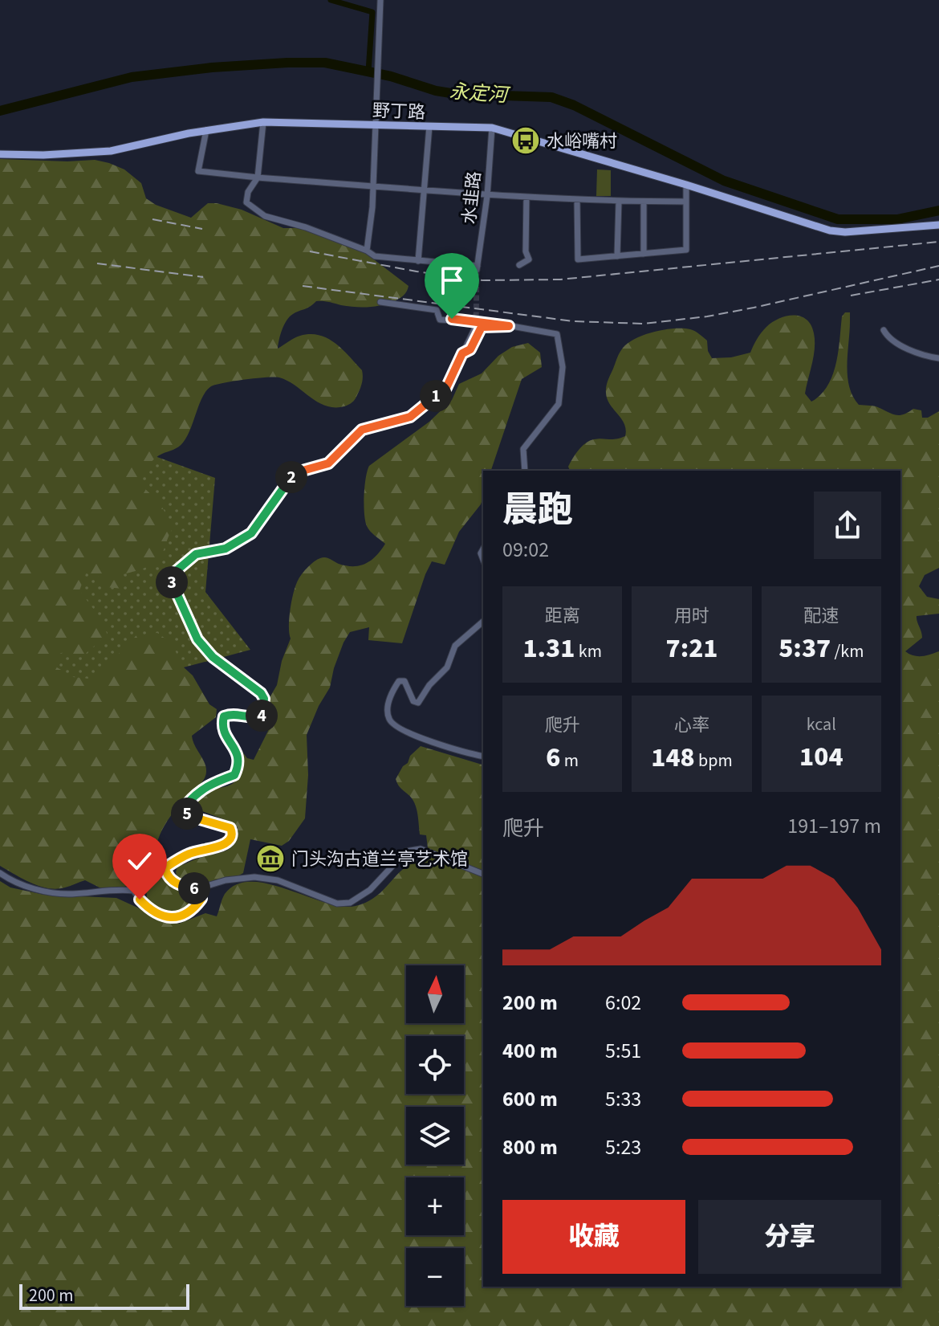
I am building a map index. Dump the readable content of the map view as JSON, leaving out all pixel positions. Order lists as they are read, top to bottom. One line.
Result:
{"streets":{"main road":["野丁路"],"street":["水韭路"]},"crossings":[["野丁路","水韭路"]],"water":["永定河"],"places":{"bus stop":["水峪嘴村"],"museum":["门头沟古道兰亭艺术馆"]},"scale_bar":"200 m","north":"top","page":{"pins":["1","2","3","4","5","6"],"heading":["晨跑","09:02"],"stats":[["距离","1.31 km"],["用时","7:21"],["配速","5:37 /km"],["爬升","6 m"],["心率","148 bpm"],["kcal","104"]],"chart":["爬升","191–197 m"],"map_buttons":["+","−"],"list":[{"name":"200 m","note":"6:02"},{"name":"400 m","note":"5:51"},{"name":"600 m","note":"5:33"},{"name":"800 m","note":"5:23"}],"buttons":["收藏","分享"],"scale":"200 m"}}
